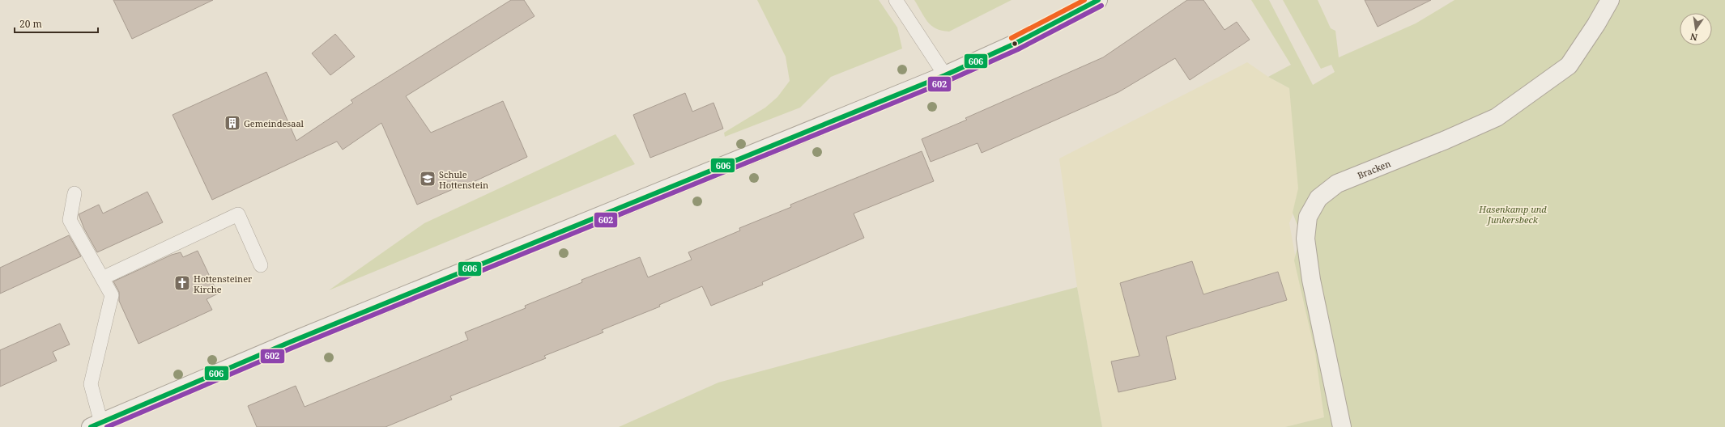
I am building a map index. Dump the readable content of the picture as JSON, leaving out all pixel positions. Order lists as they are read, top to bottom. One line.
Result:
{"streets":{"street":["Bracken"]},"parks":["Hasenkamp und Junkersbeck"],"places":{"building":["Gemeindesaal"],"school or university":["Schule Hottenstein"],"church":["Hottensteiner Kirche"]},"lines":["transit line 606","transit line 602"],"scale_bar":"20 m","north":"bottom"}
